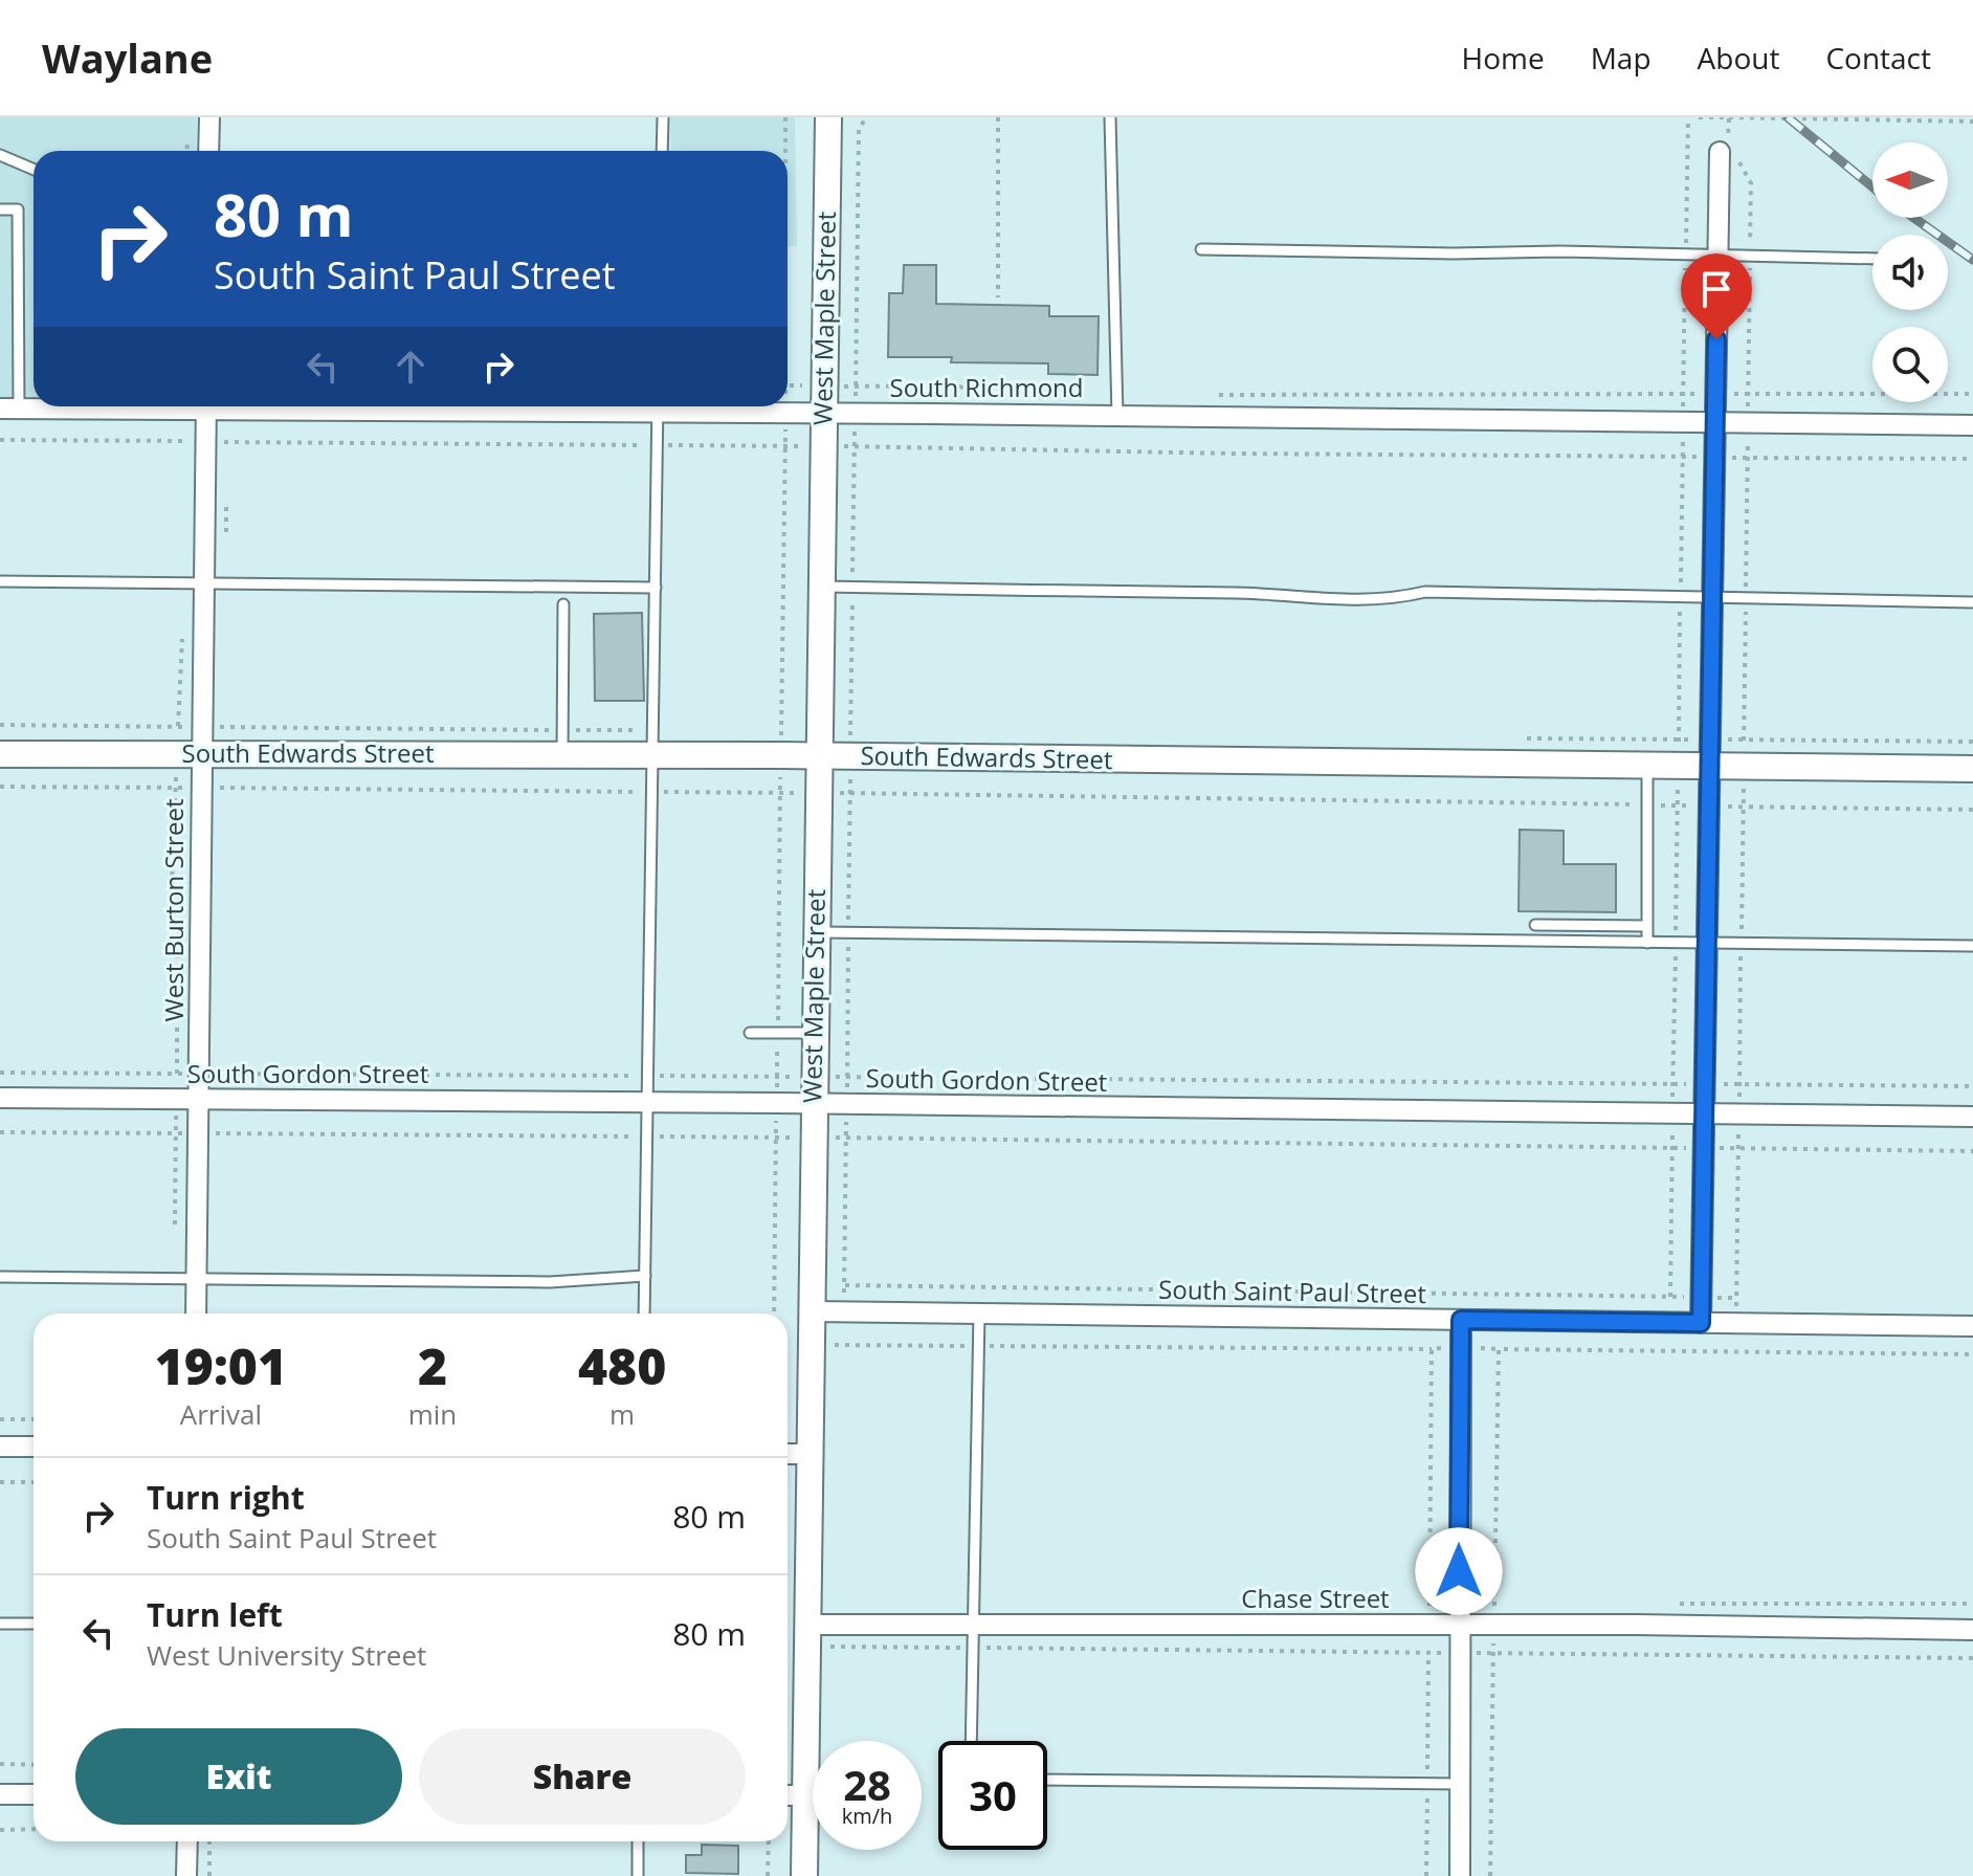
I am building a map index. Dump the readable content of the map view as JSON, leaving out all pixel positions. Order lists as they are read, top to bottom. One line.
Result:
{"streets":{"street":["West Maple Street","South Richmond","South Edwards Street","West Burton Street","South Gordon Street","South Saint Paul Street","Chase Street"]},"crossings":[["West Maple Street","South Richmond"],["West Maple Street","South Edwards Street"],["West Maple Street","South Gordon Street"],["West Maple Street","South Saint Paul Street"],["West Maple Street","Chase Street"],["South Edwards Street","West Burton Street"],["West Burton Street","South Gordon Street"]],"north":"left","page":{"header":"Waylane","nav":["Home","Map","About","Contact"],"turn":["80 m","South Saint Paul Street"],"eta":["19:01","Arrival","2","min","480","m"],"list":[{"name":"Turn right","note":"South Saint Paul Street","value":"80 m"},{"name":"Turn left","note":"West University Street","value":"80 m"}],"buttons":["Exit","Share"],"speed":"28 km/h","limit":"30"}}
